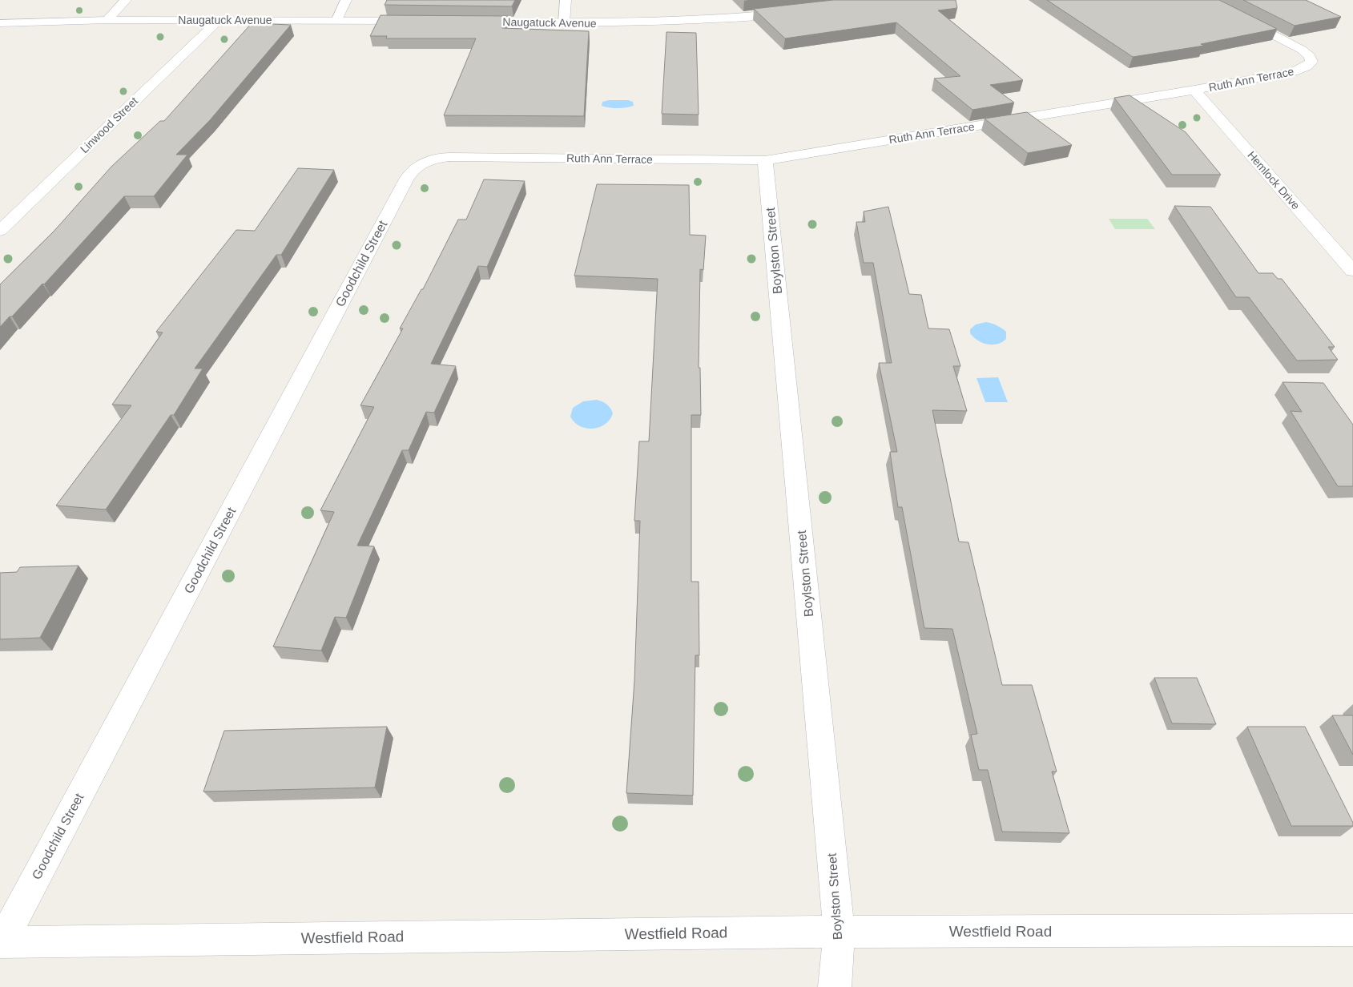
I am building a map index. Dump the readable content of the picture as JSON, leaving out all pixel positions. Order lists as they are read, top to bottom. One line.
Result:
{"streets":{"street":["Naugatuck Avenue","Ruth Ann Terrace","Linwood Street","Hemlock Drive","Boylston Street","Goodchild Street","Westfield Road"]},"crossings":[["Naugatuck Avenue","Linwood Street"],["Ruth Ann Terrace","Hemlock Drive"],["Ruth Ann Terrace","Boylston Street"],["Ruth Ann Terrace","Goodchild Street"],["Boylston Street","Westfield Road"],["Goodchild Street","Westfield Road"]]}
